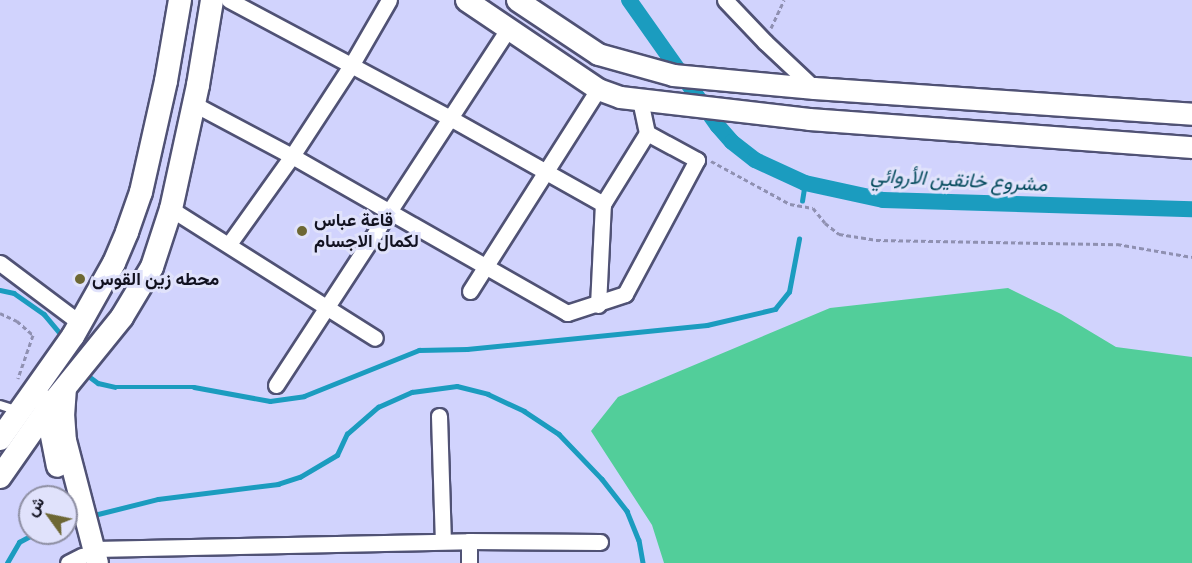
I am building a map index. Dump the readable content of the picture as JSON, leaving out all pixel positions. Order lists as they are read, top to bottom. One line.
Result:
{"water":["مشروع خانقين الأروائي"],"places":["قاعة عباس لكمال الاجسام","محطه زين القوس"],"north":"top left"}
